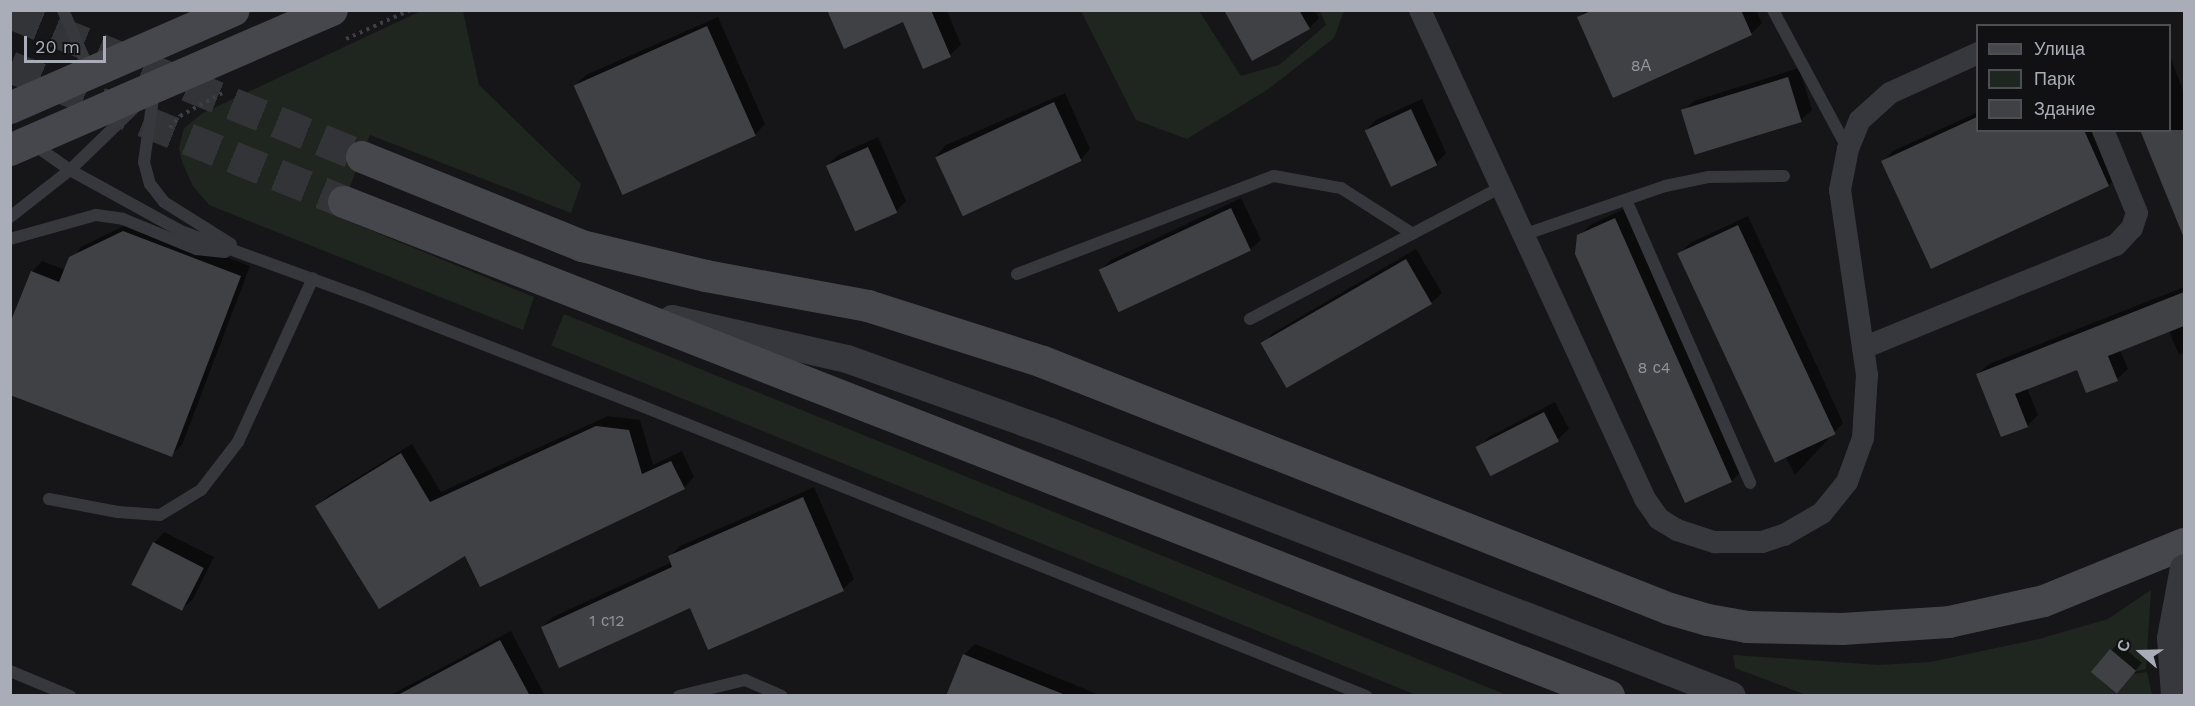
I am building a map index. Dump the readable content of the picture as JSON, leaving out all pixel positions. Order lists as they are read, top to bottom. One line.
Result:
{"house_numbers":["8А","8 с4","1 с12"],"legend":["Улица","Парк","Здание"],"scale_bar":"20 m","north":"left"}
